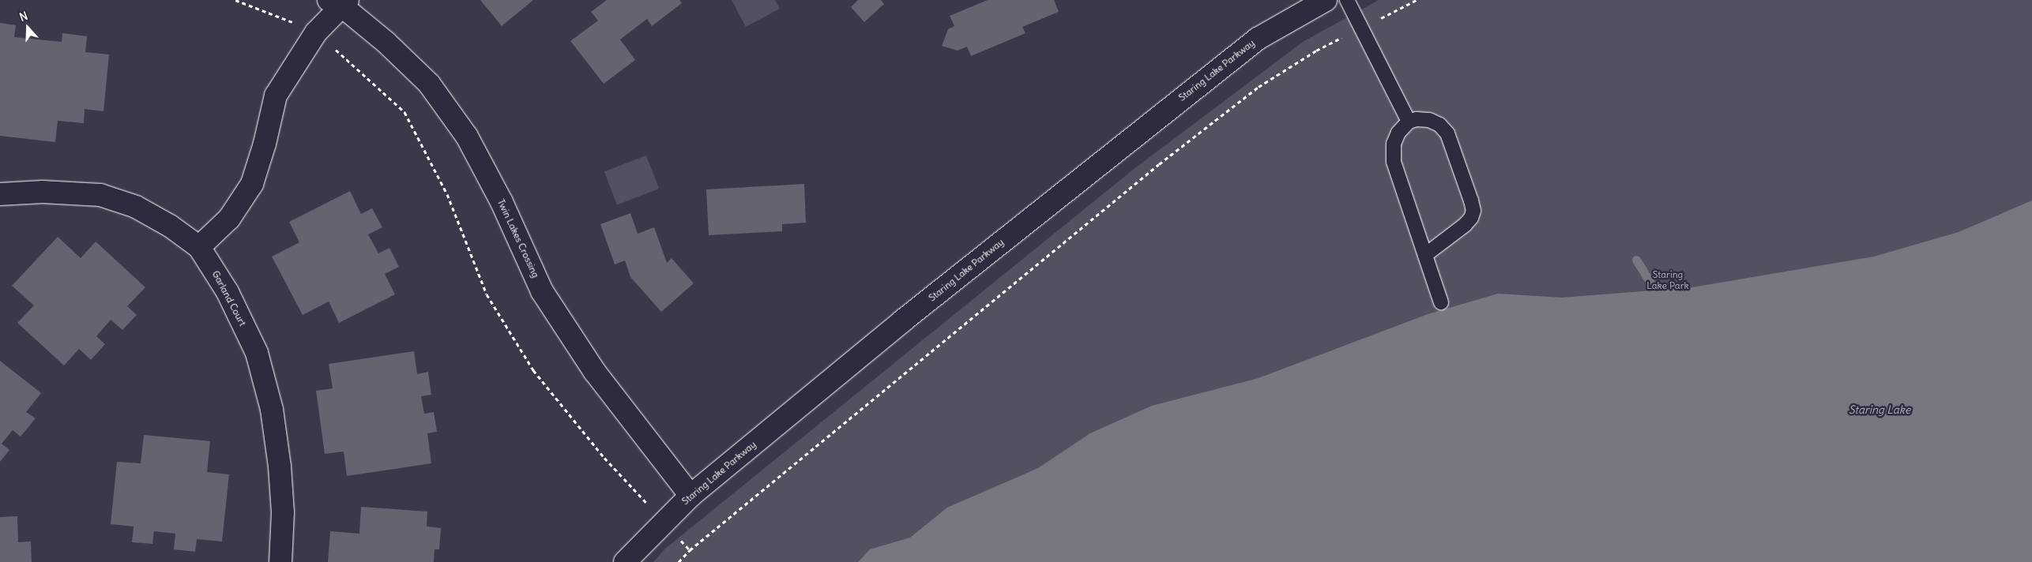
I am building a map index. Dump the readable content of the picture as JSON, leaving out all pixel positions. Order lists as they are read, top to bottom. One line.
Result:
{"streets":{"street":["Staring Lake Parkway","Twin Lakes Crossing","Garland Court"]},"crossings":[["Staring Lake Parkway","Twin Lakes Crossing"]],"water":["Staring Lake"],"parks":["Staring Lake Park"],"north":"top"}
